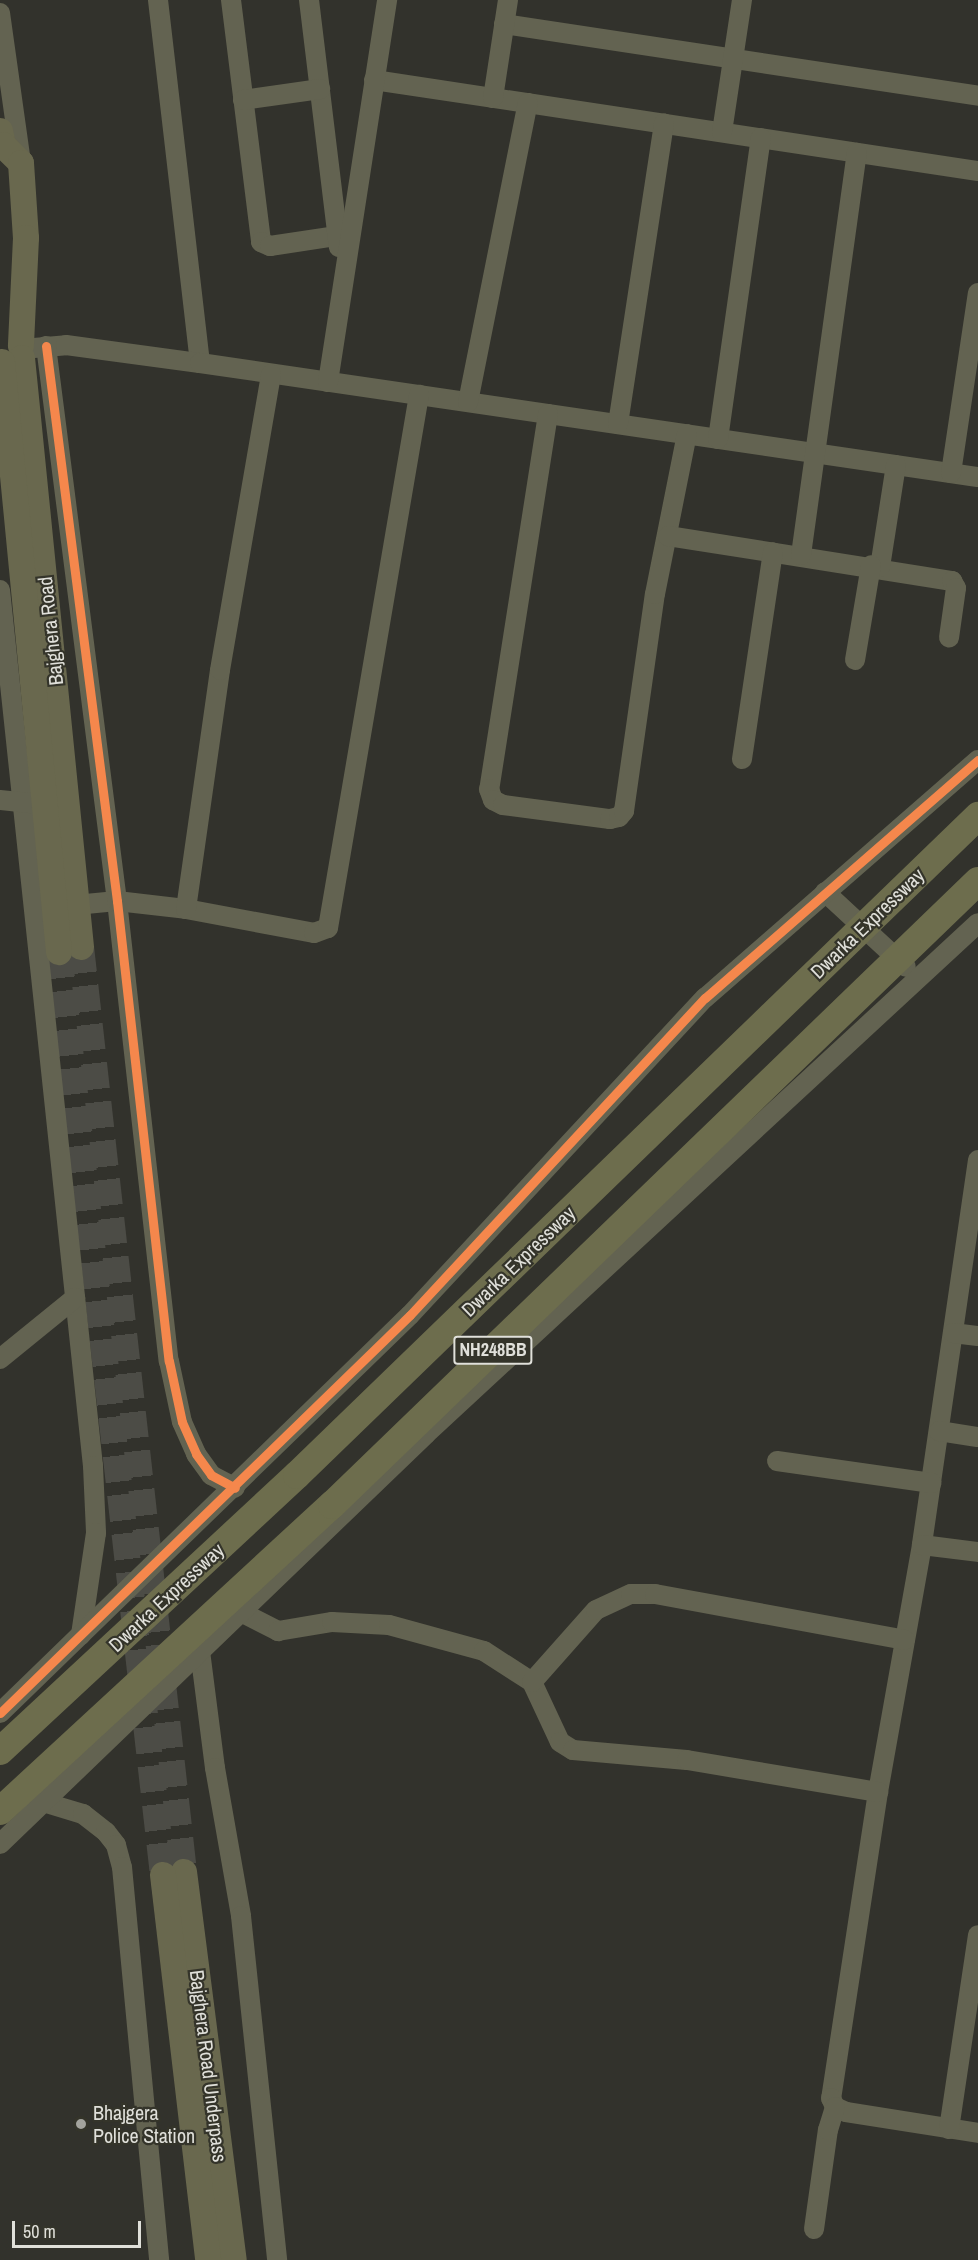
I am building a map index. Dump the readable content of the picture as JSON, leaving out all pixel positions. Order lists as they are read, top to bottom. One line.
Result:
{"streets":{"highway":["Dwarka Expressway","NH248BB"],"main road":["Bajghera Road","Bajghera Road Underpass"]},"places":["Bhajgera Police Station"],"scale_bar":"50 m"}
